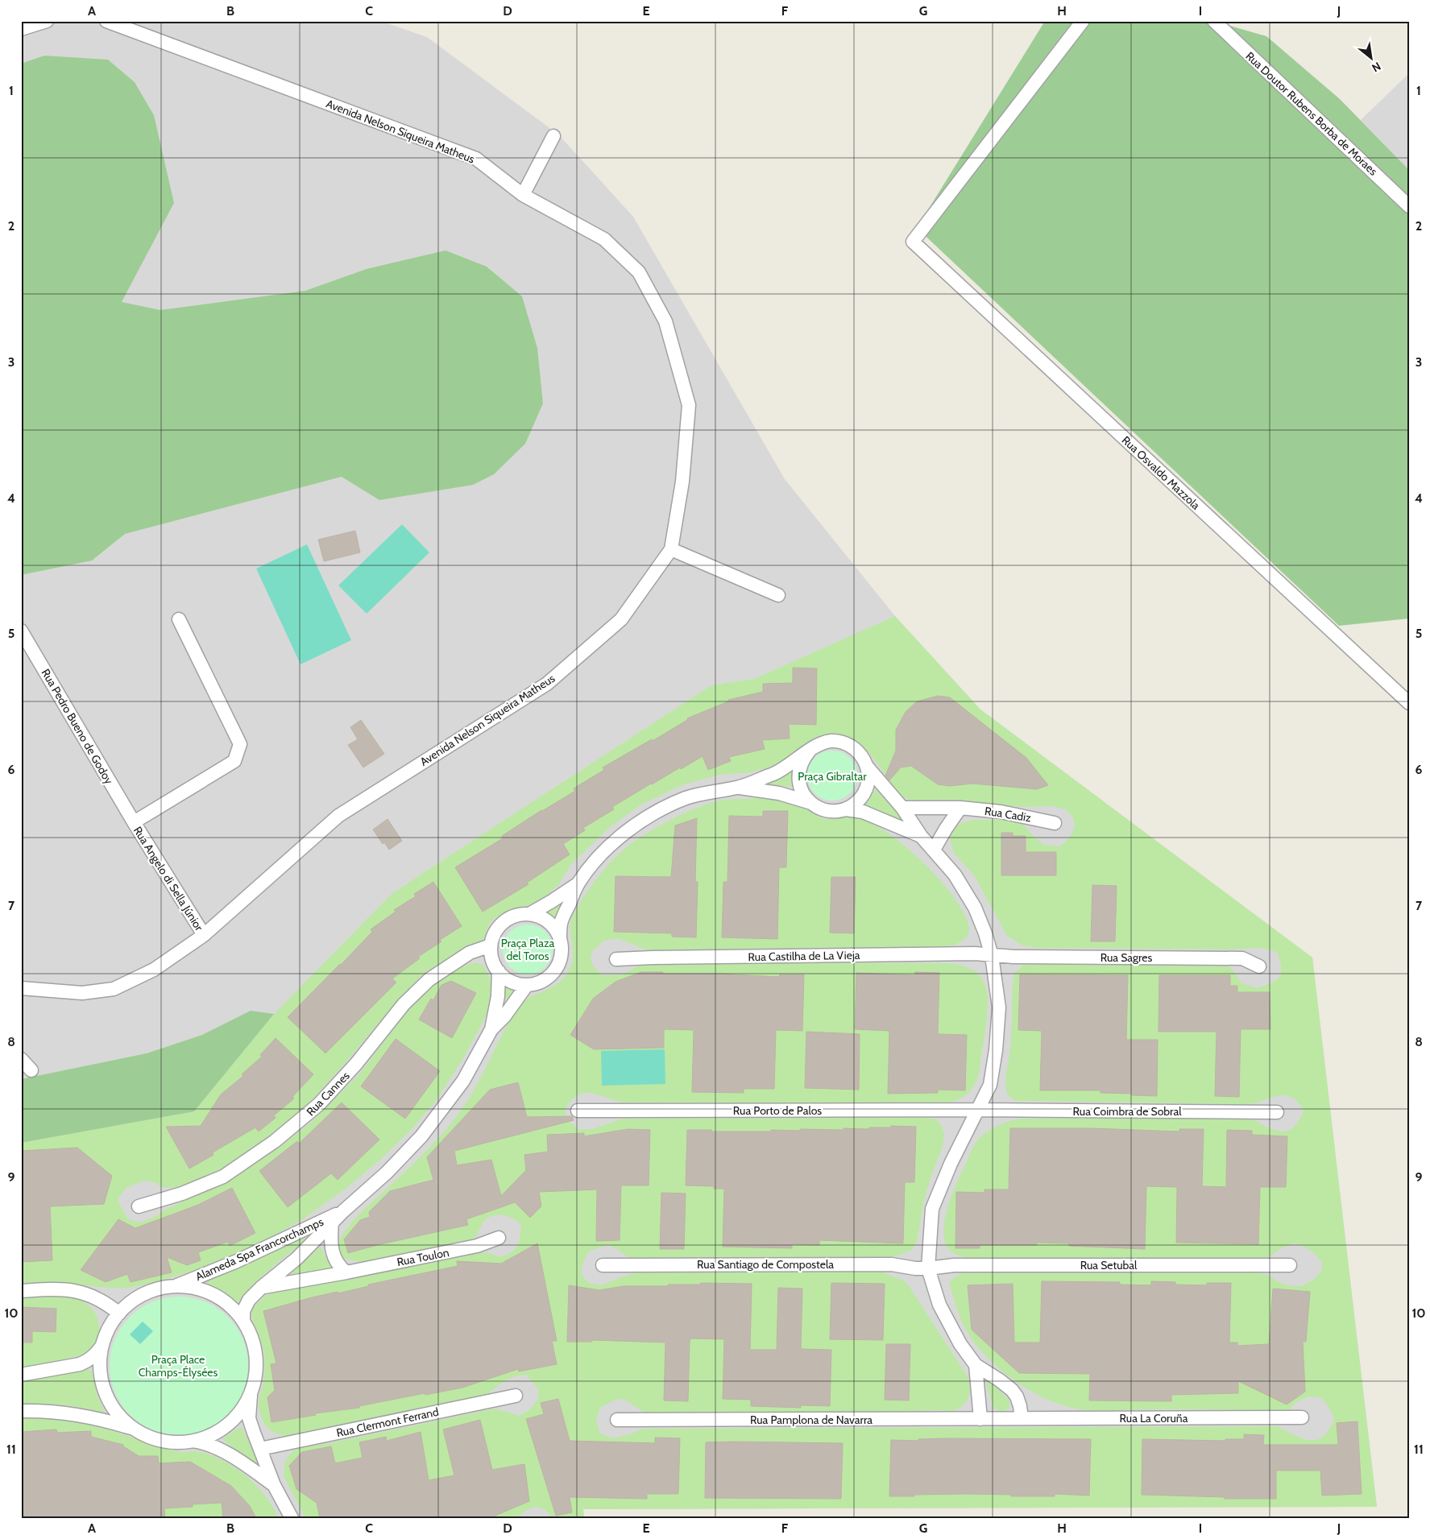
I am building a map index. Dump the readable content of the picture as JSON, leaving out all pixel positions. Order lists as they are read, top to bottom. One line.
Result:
{"streets":{"street":["Rua Doutor Rubens Borba de Moraes","Avenida Nelson Siqueira Matheus","Rua Osvaldo Mazzola","Rua Pedro Bueno de Godoy","Rua Cadiz","Rua Angelo di Sella Júnior","Rua Castilha de La Vieja","Rua Sagres","Rua Cannes","Rua Porto de Palos","Rua Coimbra de Sobral","Alameda Spa Francorchamps","Rua Toulon","Rua Santiago de Compostela","Rua Setubal","Rua La Coruña","Rua Pamplona de Navarra","Rua Clermont Ferrand"]},"crossings":[["Avenida Nelson Siqueira Matheus","Rua Angelo di Sella Júnior"],["Rua Pedro Bueno de Godoy","Rua Angelo di Sella Júnior"],["Rua Castilha de La Vieja","Rua Sagres"],["Rua Cannes","Alameda Spa Francorchamps"],["Rua Porto de Palos","Rua Coimbra de Sobral"],["Alameda Spa Francorchamps","Rua Toulon"],["Rua Santiago de Compostela","Rua Setubal"],["Rua La Coruña","Rua Pamplona de Navarra"]],"parks":["Praça Gibraltar","Praça Plaza del Toros","Praça Place Champs-Élysées"],"north":"bottom right","grid":{"columns":["A","B","C","D","E","F","G","H","I","J"],"rows":["1","2","3","4","5","6","7","8","9","10","11"]}}
